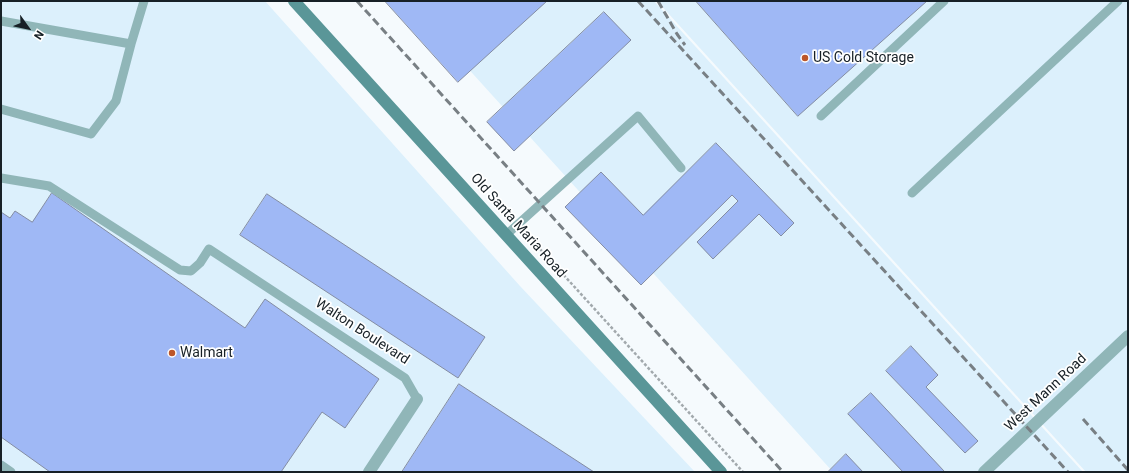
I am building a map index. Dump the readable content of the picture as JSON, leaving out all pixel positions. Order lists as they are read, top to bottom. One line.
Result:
{"streets":{"main road":["Old Santa Maria Road"],"street":["Walton Boulevard","West Mann Road"]},"places":["US Cold Storage","Walmart"],"north":"bottom right"}
